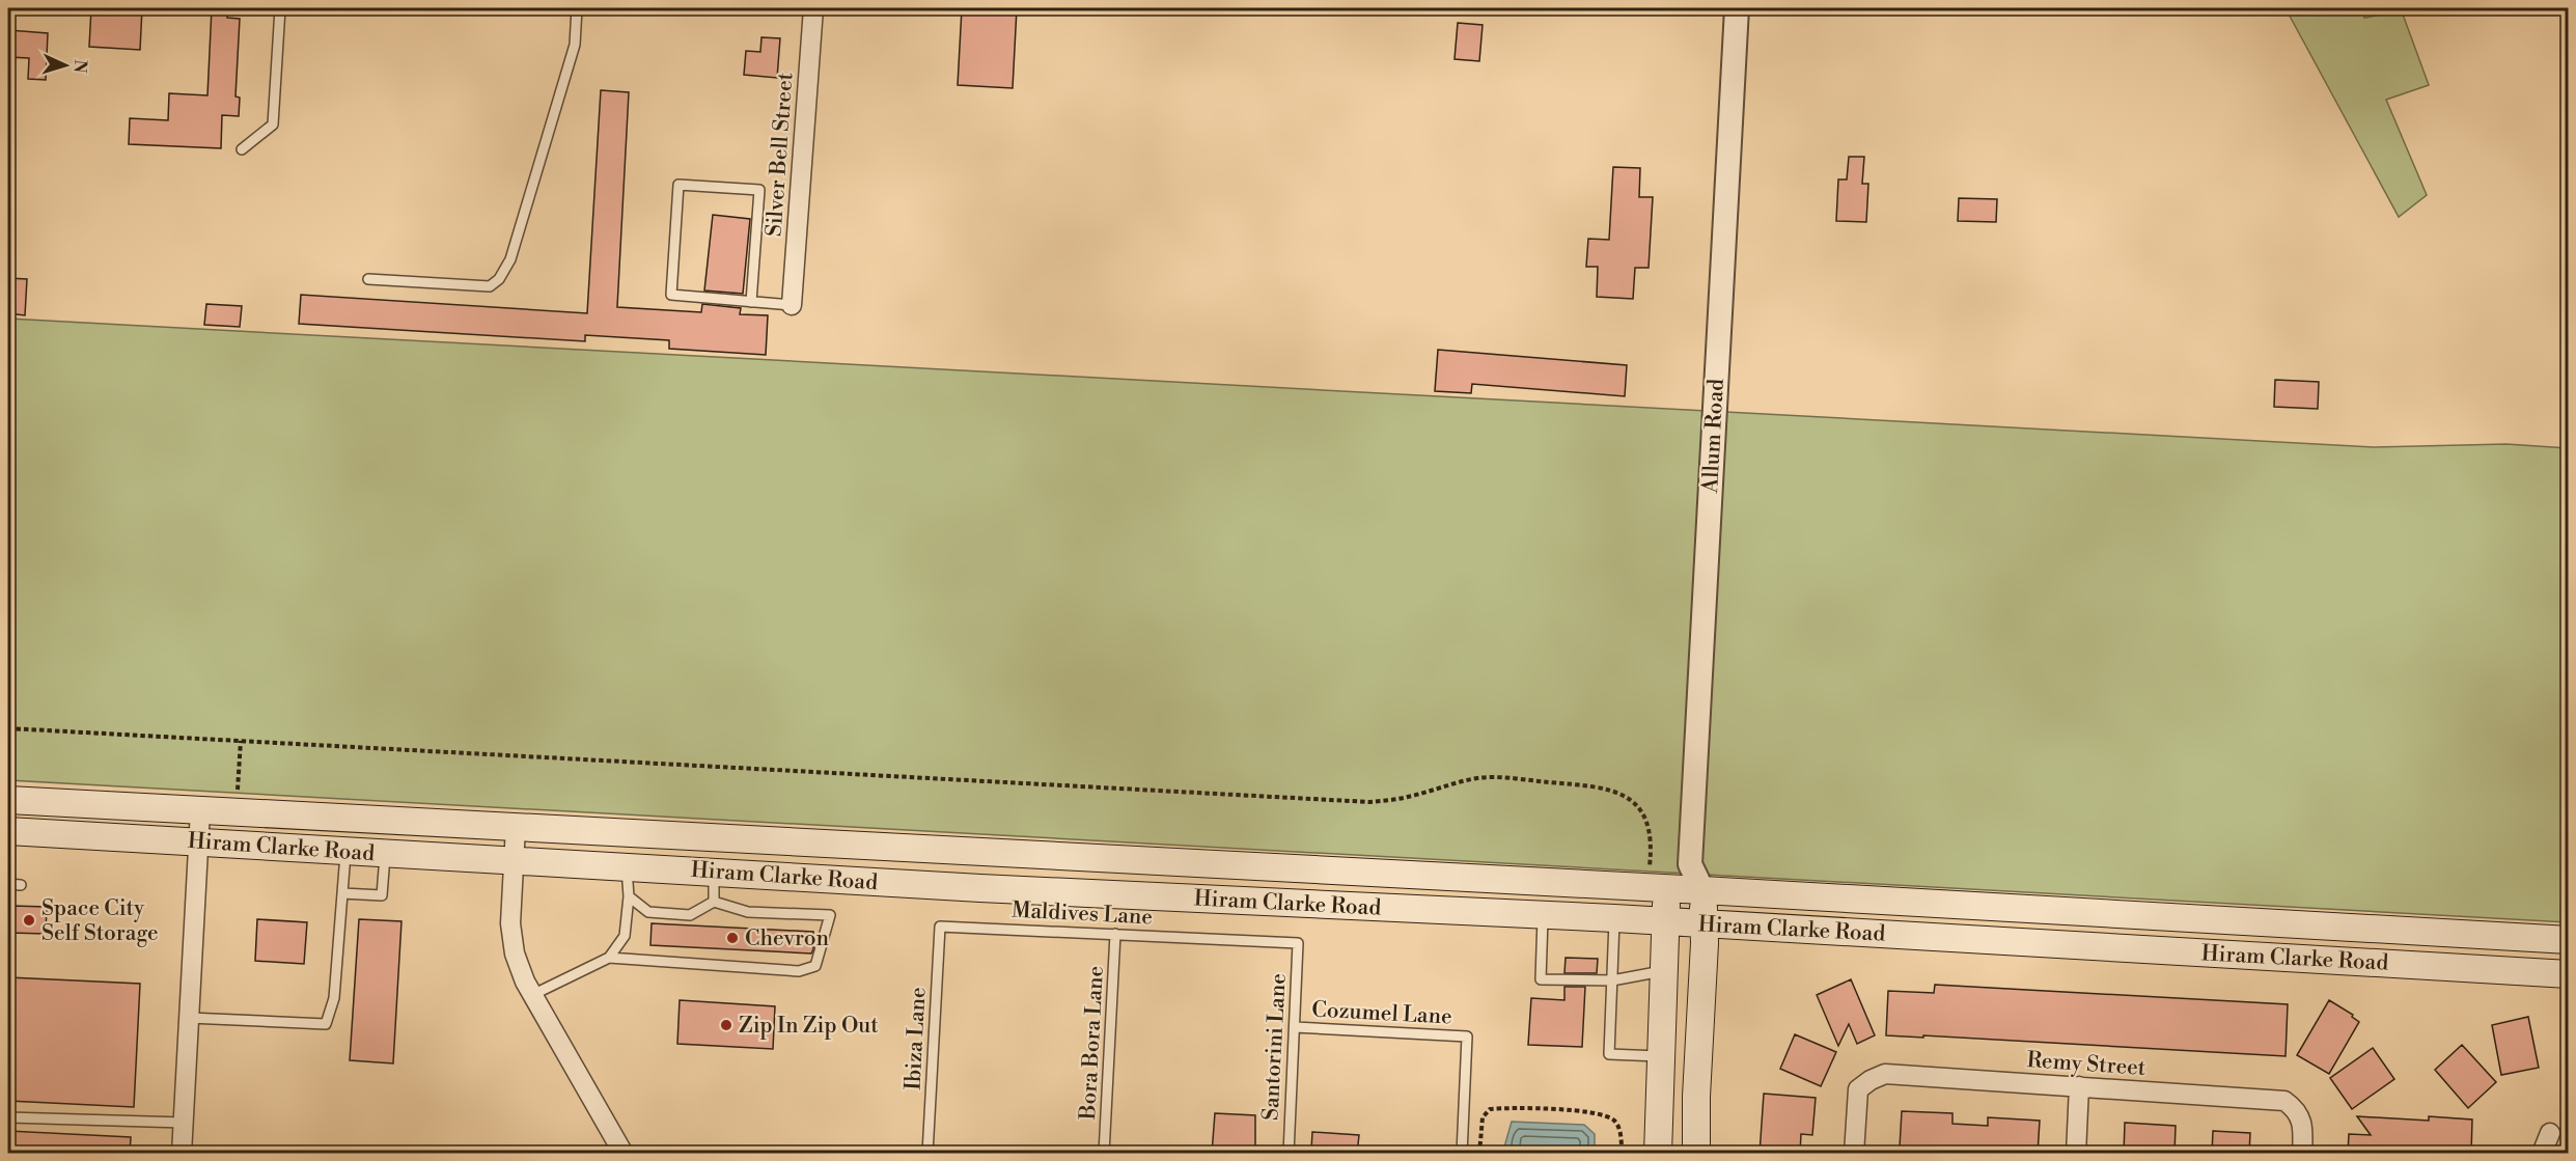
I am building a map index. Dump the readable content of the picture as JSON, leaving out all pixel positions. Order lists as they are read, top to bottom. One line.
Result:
{"streets":{"main road":["Hiram Clarke Road"],"street":["Silver Bell Street","Allum Road","Remy Street"],"lane":["Maldives Lane","Cozumel Lane","Ibiza Lane","Bora Bora Lane","Santorini Lane"]},"crossings":[["Allum Road","Hiram Clarke Road"],["Maldives Lane","Ibiza Lane"],["Maldives Lane","Bora Bora Lane"],["Maldives Lane","Santorini Lane"],["Cozumel Lane","Santorini Lane"]],"places":["Space City Self Storage","Chevron","Zip In Zip Out"],"north":"right"}
